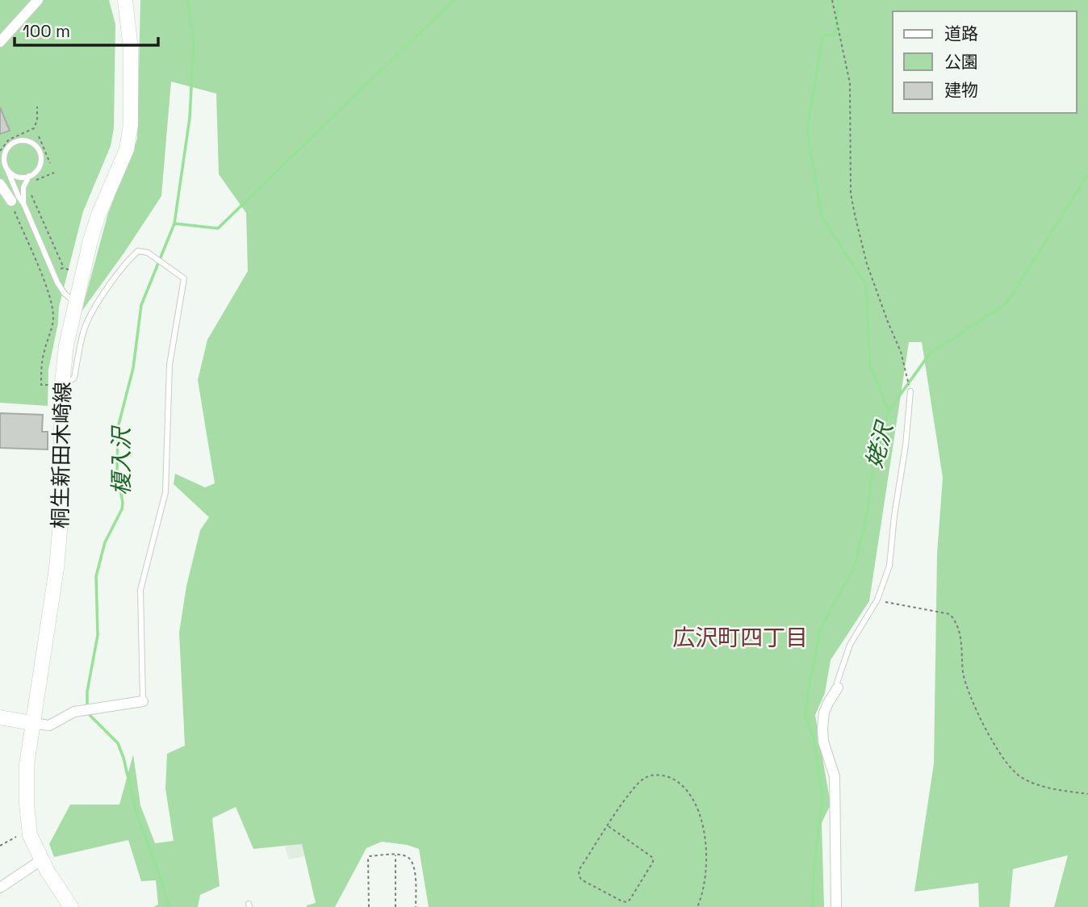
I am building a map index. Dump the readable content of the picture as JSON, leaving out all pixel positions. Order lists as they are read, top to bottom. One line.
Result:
{"streets":{"main road":["桐生新田木崎線"]},"districts":["広沢町四丁目"],"water":["姥沢","榎入沢"],"legend":["道路","公園","建物"],"scale_bar":"100 m"}
